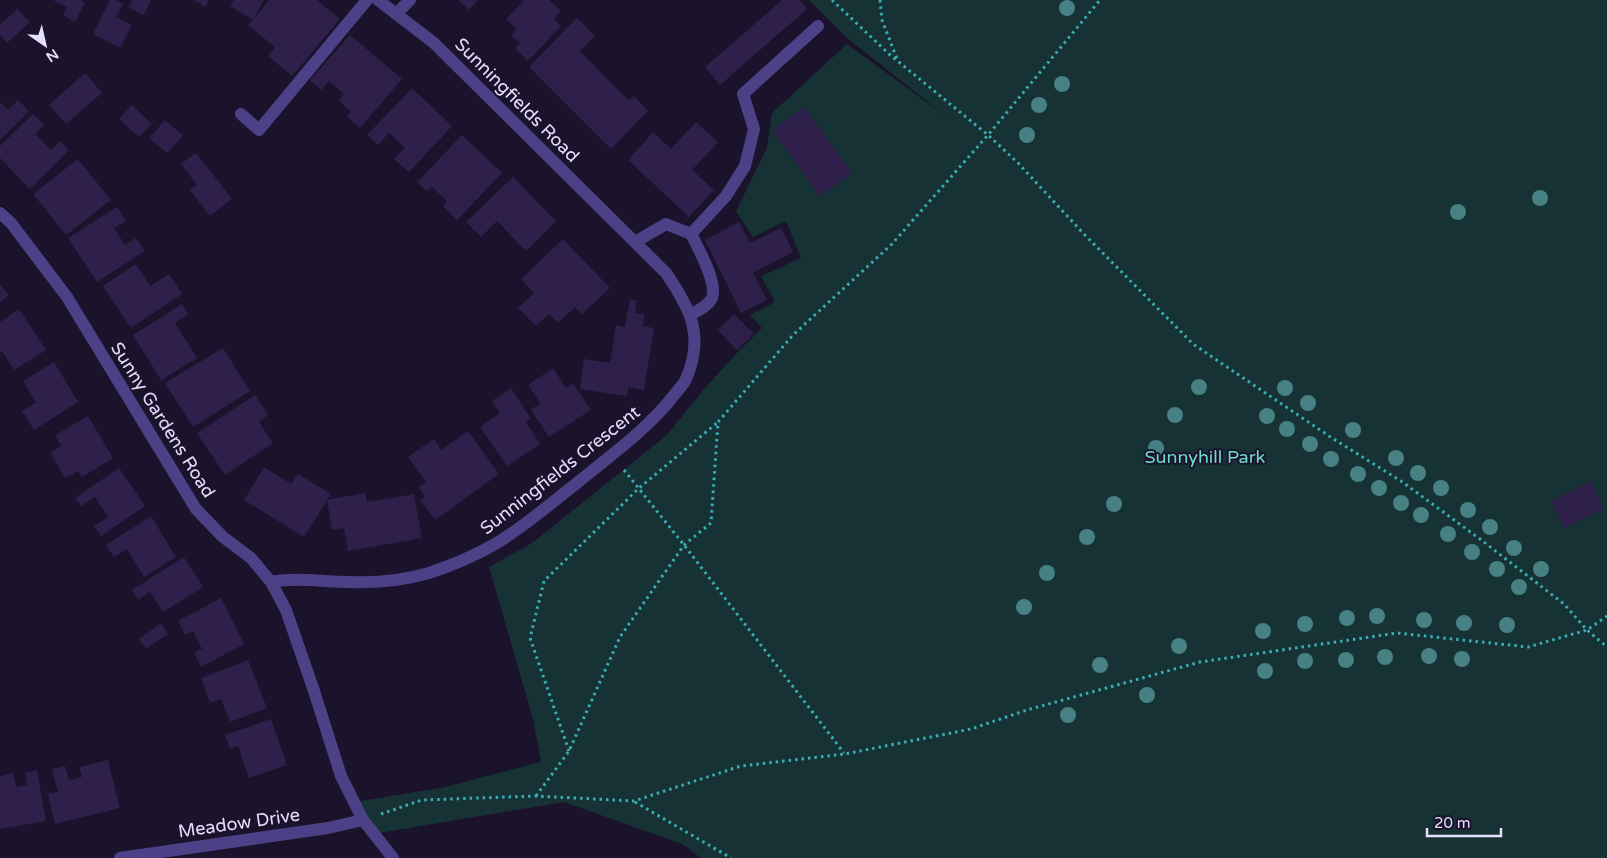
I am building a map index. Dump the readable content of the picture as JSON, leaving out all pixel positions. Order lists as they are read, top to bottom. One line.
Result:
{"streets":{"street":["Sunningfields Road","Sunny Gardens Road","Sunningfields Crescent","Meadow Drive"]},"crossings":[["Sunningfields Road","Sunningfields Crescent"],["Sunny Gardens Road","Sunningfields Crescent"],["Sunny Gardens Road","Meadow Drive"]],"parks":["Sunnyhill Park"],"scale_bar":"20 m","north":"bottom right"}
